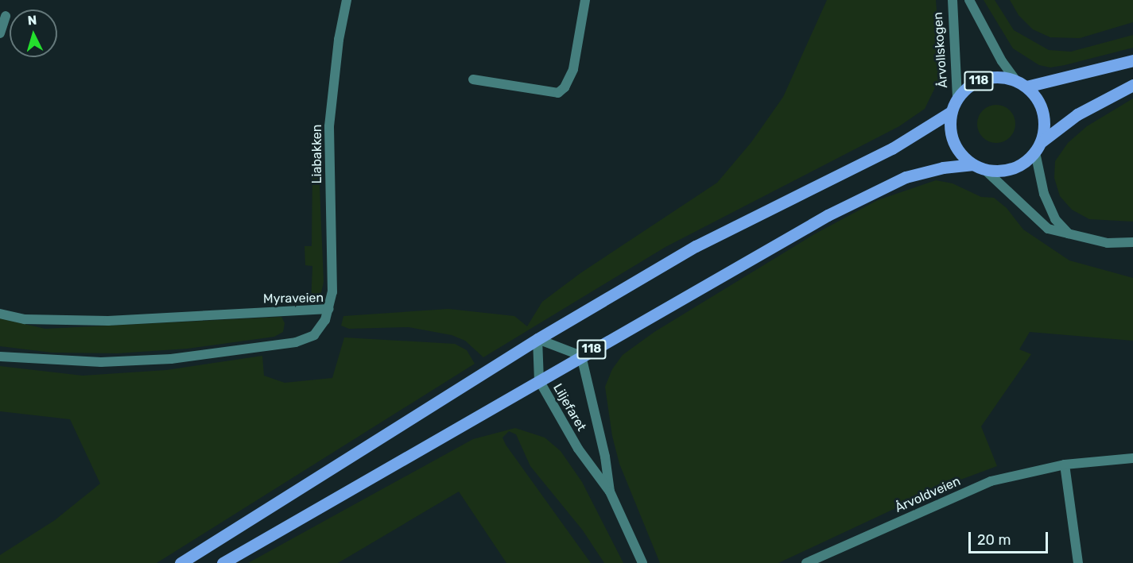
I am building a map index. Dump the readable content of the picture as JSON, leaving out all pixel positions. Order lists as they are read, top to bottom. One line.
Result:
{"streets":{"main road":["118"],"street":["Årvollskogen","Liabakken","Myraveien","Liljefaret","Årvoldveien"]},"crossings":[["Årvollskogen","118"],["118","Liljefaret"],["Liabakken","Myraveien"]],"scale_bar":"20 m","north":"top"}
